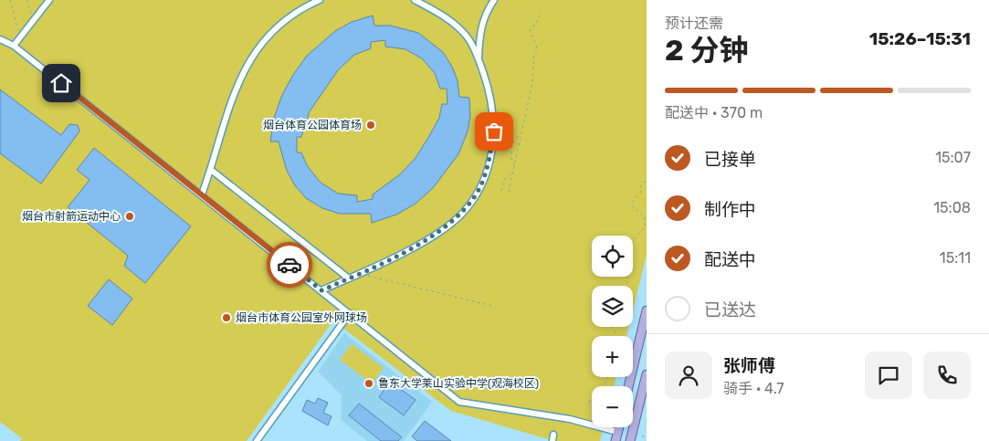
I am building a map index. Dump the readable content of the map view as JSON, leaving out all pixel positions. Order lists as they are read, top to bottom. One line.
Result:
{"places":["烟台体育公园体育场","烟台市射箭运动中心","烟台市体育公园室外网球场","鲁东大学莱山实验中学(观海校区)"],"page":{"heading":["2 分钟","预计还需","15:26–15:31"],"panel":["张师傅","骑手 · 4.7"],"bar":"配送中 · 370 m","list":[["已接单","15:07"],["制作中","15:08"],["配送中","15:11"],"已送达"],"map_buttons":["+","−"]}}
